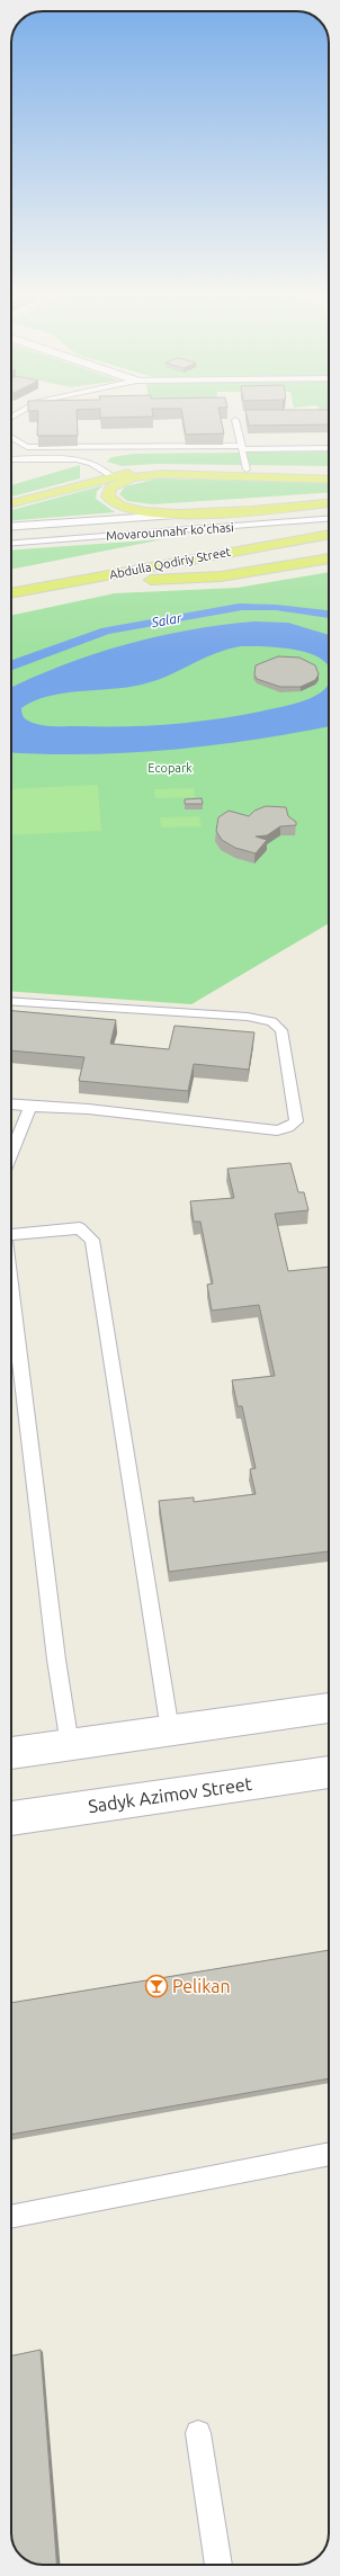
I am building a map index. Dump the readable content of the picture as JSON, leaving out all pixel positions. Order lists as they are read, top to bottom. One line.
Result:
{"streets":{"main road":["Abdulla Qodiriy Street"],"street":["Movarounnahr ko'chasi","Sadyk Azimov Street"]},"water":["Salar"],"parks":["Ecopark"],"places":{"bar":["Pelikan"]}}
